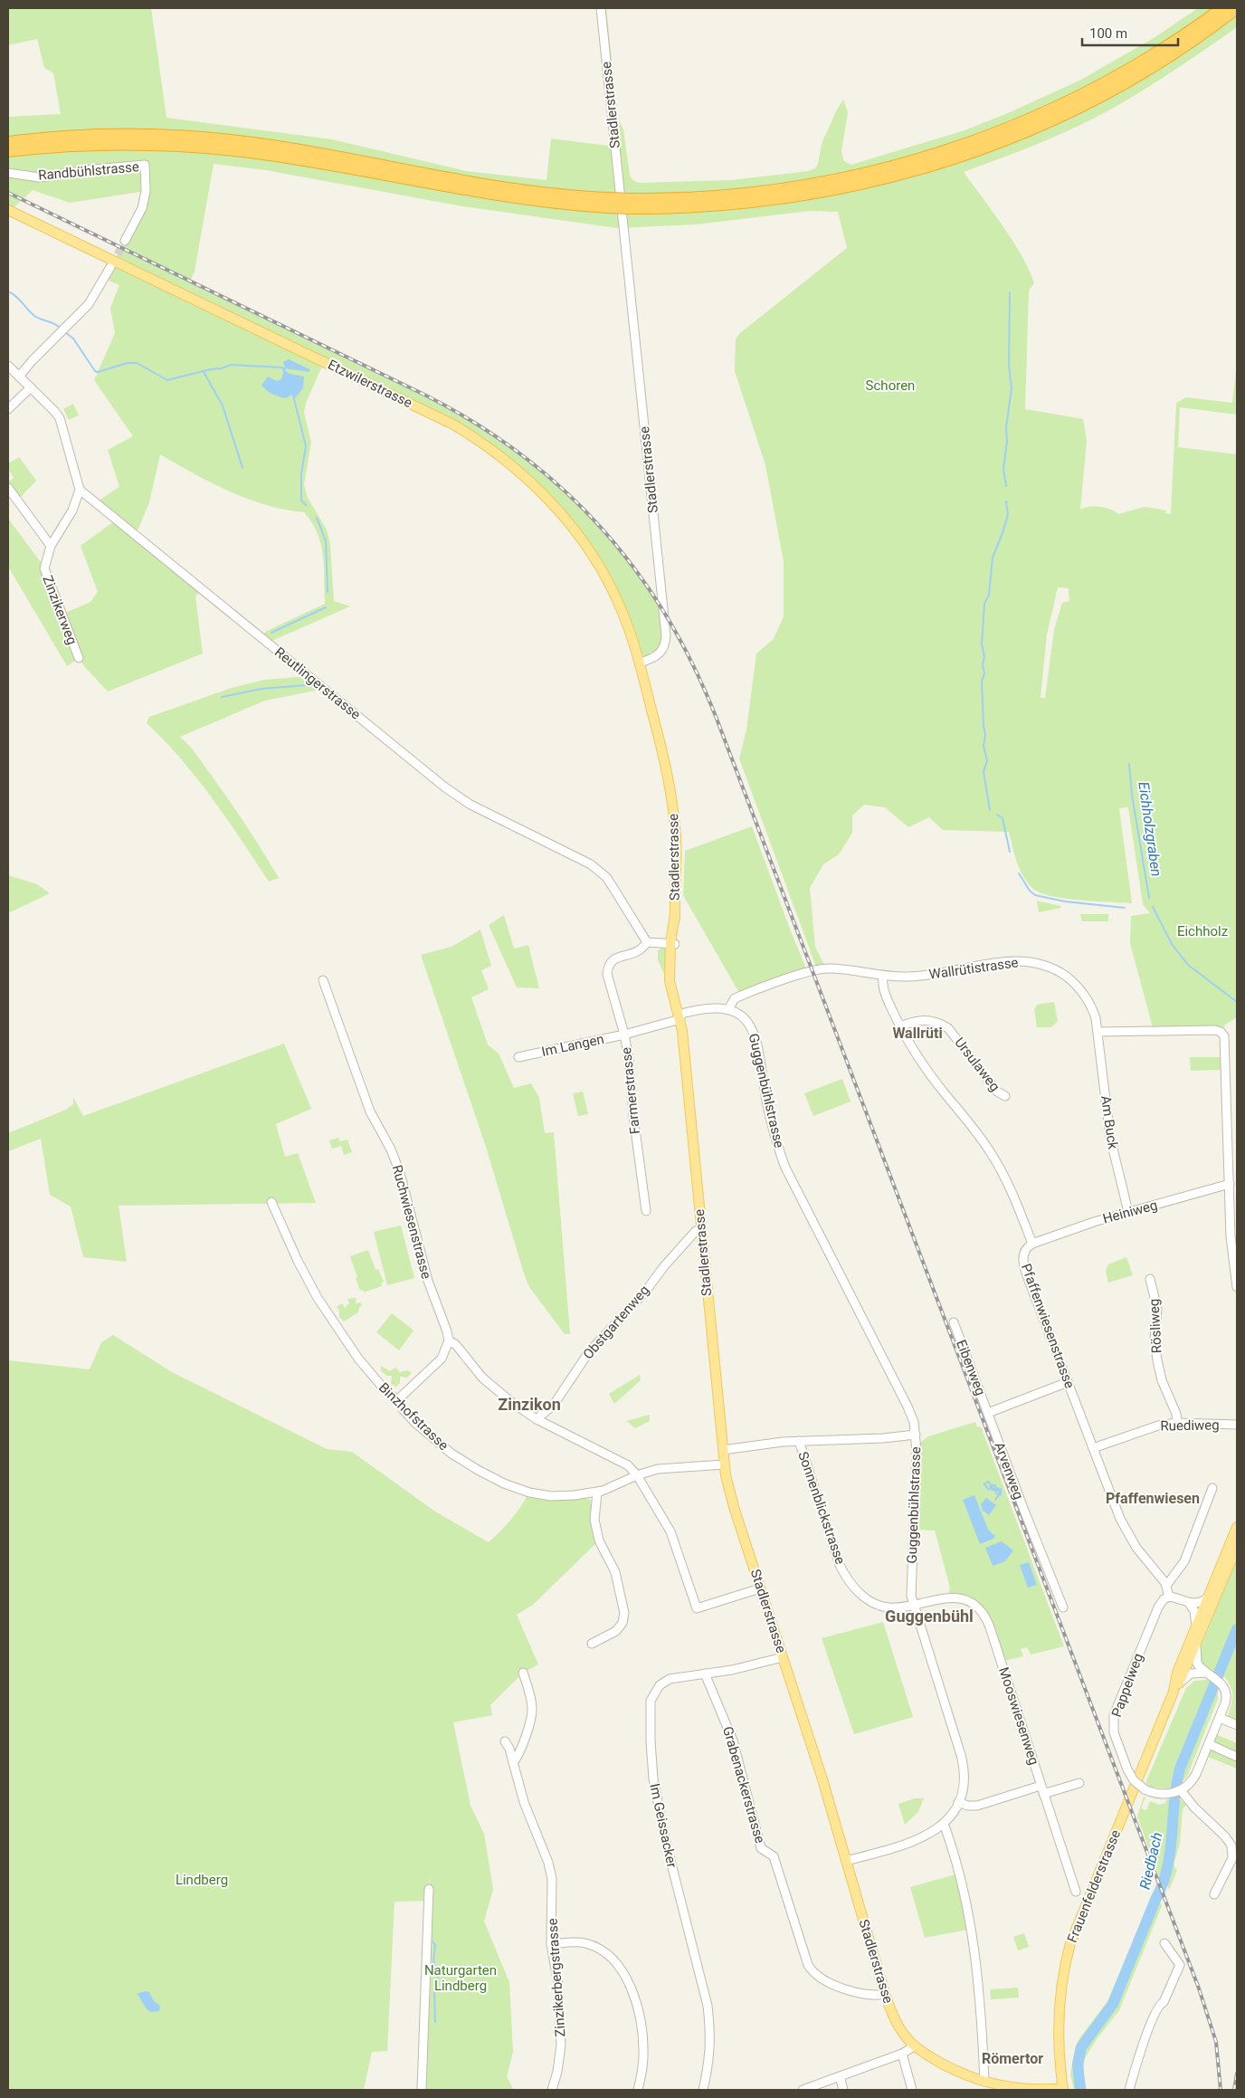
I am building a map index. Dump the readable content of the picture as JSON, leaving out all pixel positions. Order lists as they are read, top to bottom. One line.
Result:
{"streets":{"main road":["Stadlerstrasse","Etzwilerstrasse","Frauenfelderstrasse"],"street":["Randbühlstrasse","Zinzikerweg","Reutlingerstrasse","Wallrütistrasse","Im Langen","Ursulaweg","Farmerstrasse","Guggenbühlstrasse","Am Buck","Heiniweg","Ruchwiesenstrasse","Obstgartenweg","Pfaffenwiesenstrasse","Rösliweg","Eibenweg","Binzhofstrasse","Ruediweg","Arvenweg","Sonnenblickstrasse","Pappelweg","Mooswiesenweg","Grabenackerstrasse","Im Geissacker","Zinzikerbergstrasse"]},"crossings":[["Stadlerstrasse","Etzwilerstrasse"],["Stadlerstrasse","Im Langen"],["Stadlerstrasse","Obstgartenweg"],["Stadlerstrasse","Binzhofstrasse"],["Stadlerstrasse","Grabenackerstrasse"],["Stadlerstrasse","Im Geissacker"],["Stadlerstrasse","Frauenfelderstrasse"],["Zinzikerweg","Reutlingerstrasse"],["Reutlingerstrasse","Farmerstrasse"],["Wallrütistrasse","Guggenbühlstrasse"],["Wallrütistrasse","Am Buck"],["Wallrütistrasse","Pfaffenwiesenstrasse"],["Im Langen","Farmerstrasse"],["Ursulaweg","Pfaffenwiesenstrasse"],["Guggenbühlstrasse","Sonnenblickstrasse"],["Guggenbühlstrasse","Mooswiesenweg"],["Am Buck","Heiniweg"],["Heiniweg","Pfaffenwiesenstrasse"],["Pfaffenwiesenstrasse","Ruediweg"],["Pfaffenwiesenstrasse","Pappelweg"],["Rösliweg","Ruediweg"],["Eibenweg","Arvenweg"],["Sonnenblickstrasse","Mooswiesenweg"],["Grabenackerstrasse","Im Geissacker"]],"districts":["Wallrüti","Zinzikon","Pfaffenwiesen","Guggenbühl","Römertor"],"water":["Eichholzgraben","Riedbach"],"parks":["Schoren","Eichholz","Lindberg","Naturgarten Lindberg"],"scale_bar":"100 m"}
